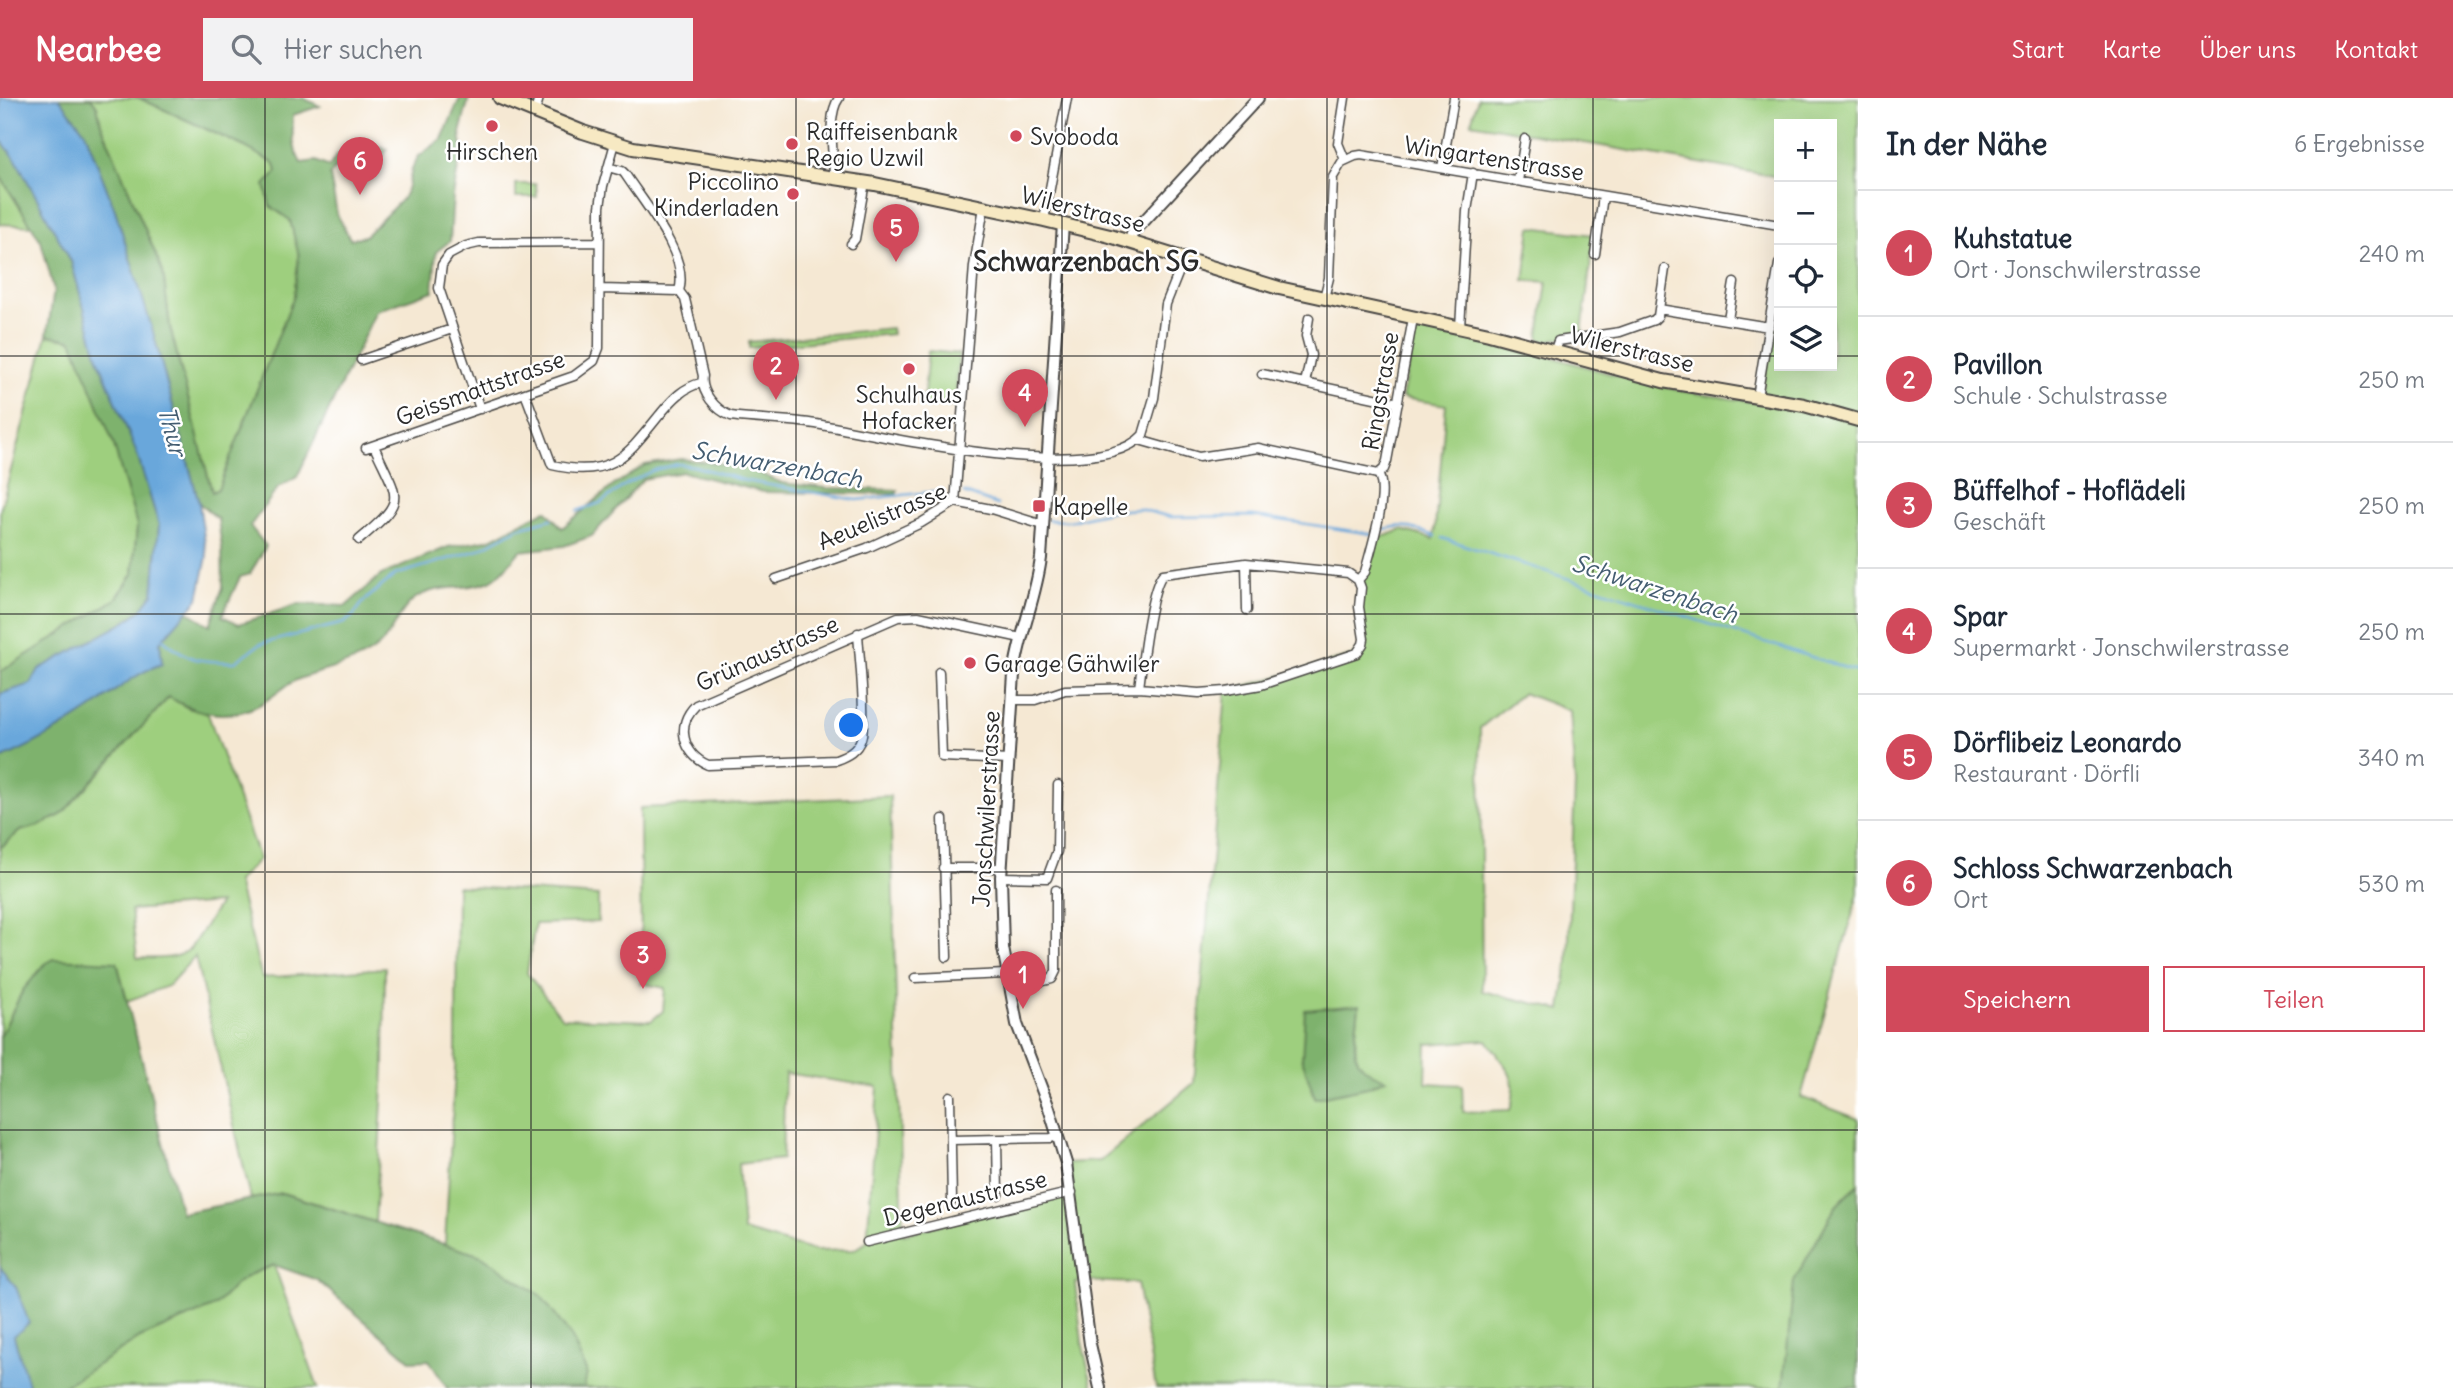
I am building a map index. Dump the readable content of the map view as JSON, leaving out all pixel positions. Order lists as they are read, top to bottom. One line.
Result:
{"streets":{"main road":["Wilerstrasse"],"street":["Wingartenstrasse","Geissmattstrasse","Ringstrasse","Aeuelistrasse","Grünaustrasse","Jonschwilerstrasse","Degenaustrasse"]},"crossings":[["Wilerstrasse","Geissmattstrasse"],["Wilerstrasse","Ringstrasse"],["Wilerstrasse","Jonschwilerstrasse"],["Aeuelistrasse","Jonschwilerstrasse"],["Grünaustrasse","Jonschwilerstrasse"],["Jonschwilerstrasse","Degenaustrasse"]],"districts":["Schwarzenbach SG"],"water":["Thur","Schwarzenbach"],"places":{"other":["Hirschen","Svoboda","Raiffeisenbank Regio Uzwil","Piccolino Kinderladen","Schulhaus Hofacker","Garage Gähwiler"],"transit":["Kapelle"]},"page":{"header":"Nearbee","search":"Hier suchen","nav":["Start","Karte","Über uns","Kontakt"],"heading":["In der Nähe","6 Ergebnisse"],"map_buttons":["+","−"],"pins":["6","5","2","4","3","1"],"list":[{"mark":"1","name":"Kuhstatue","note":"Ort · Jonschwilerstrasse","value":"240 m"},{"mark":"2","name":"Pavillon","note":"Schule · Schulstrasse","value":"250 m"},{"mark":"3","name":"Büffelhof - Hoflädeli","note":"Geschäft","value":"250 m"},{"mark":"4","name":"Spar","note":"Supermarkt · Jonschwilerstrasse","value":"250 m"},{"mark":"5","name":"Dörflibeiz Leonardo","note":"Restaurant · Dörfli","value":"340 m"},{"mark":"6","name":"Schloss Schwarzenbach","note":"Ort","value":"530 m"}],"buttons":["Speichern","Teilen"]}}
